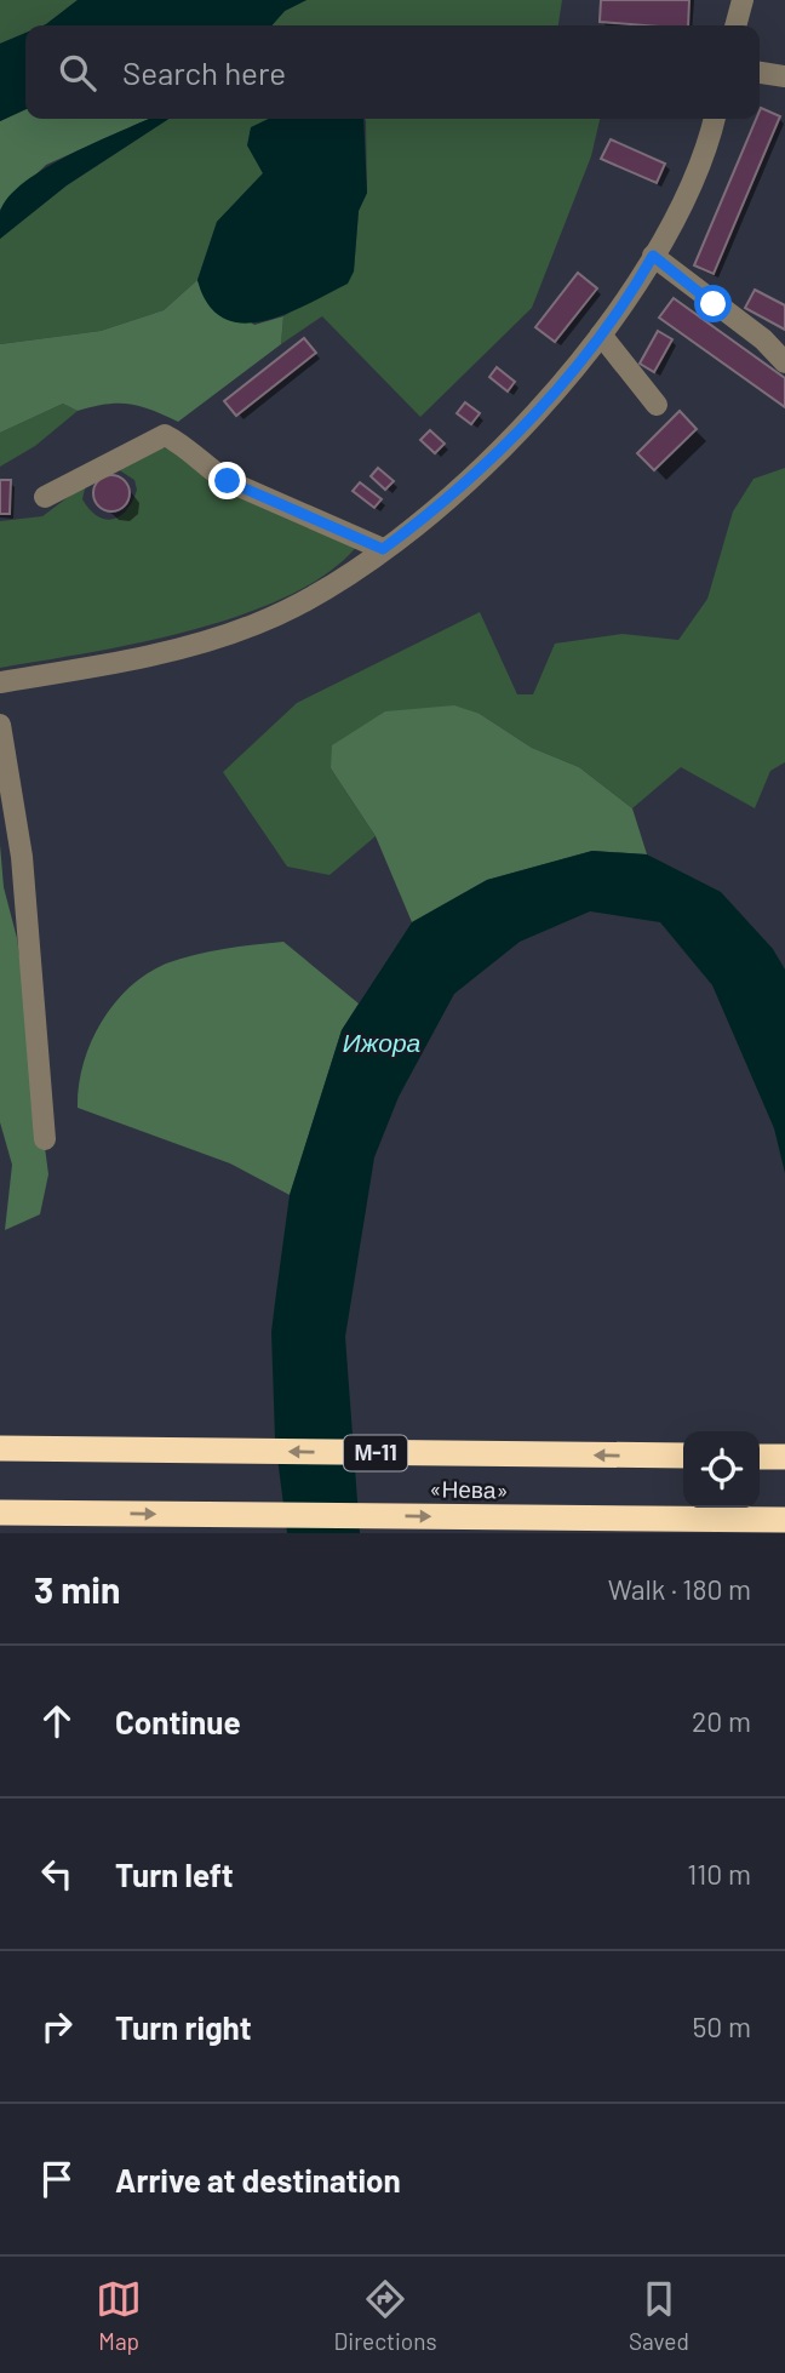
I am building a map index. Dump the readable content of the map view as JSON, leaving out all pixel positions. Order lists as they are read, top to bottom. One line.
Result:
{"streets":{"highway":["М-11","«Нева»"]},"water":["Ижора"],"page":{"search":"Search here","heading":["3 min","Walk · 180 m"],"list":[["Continue","20 m"],["Turn left","110 m"],["Turn right","50 m"],"Arrive at destination"],"nav":["Map","Directions","Saved"]}}
